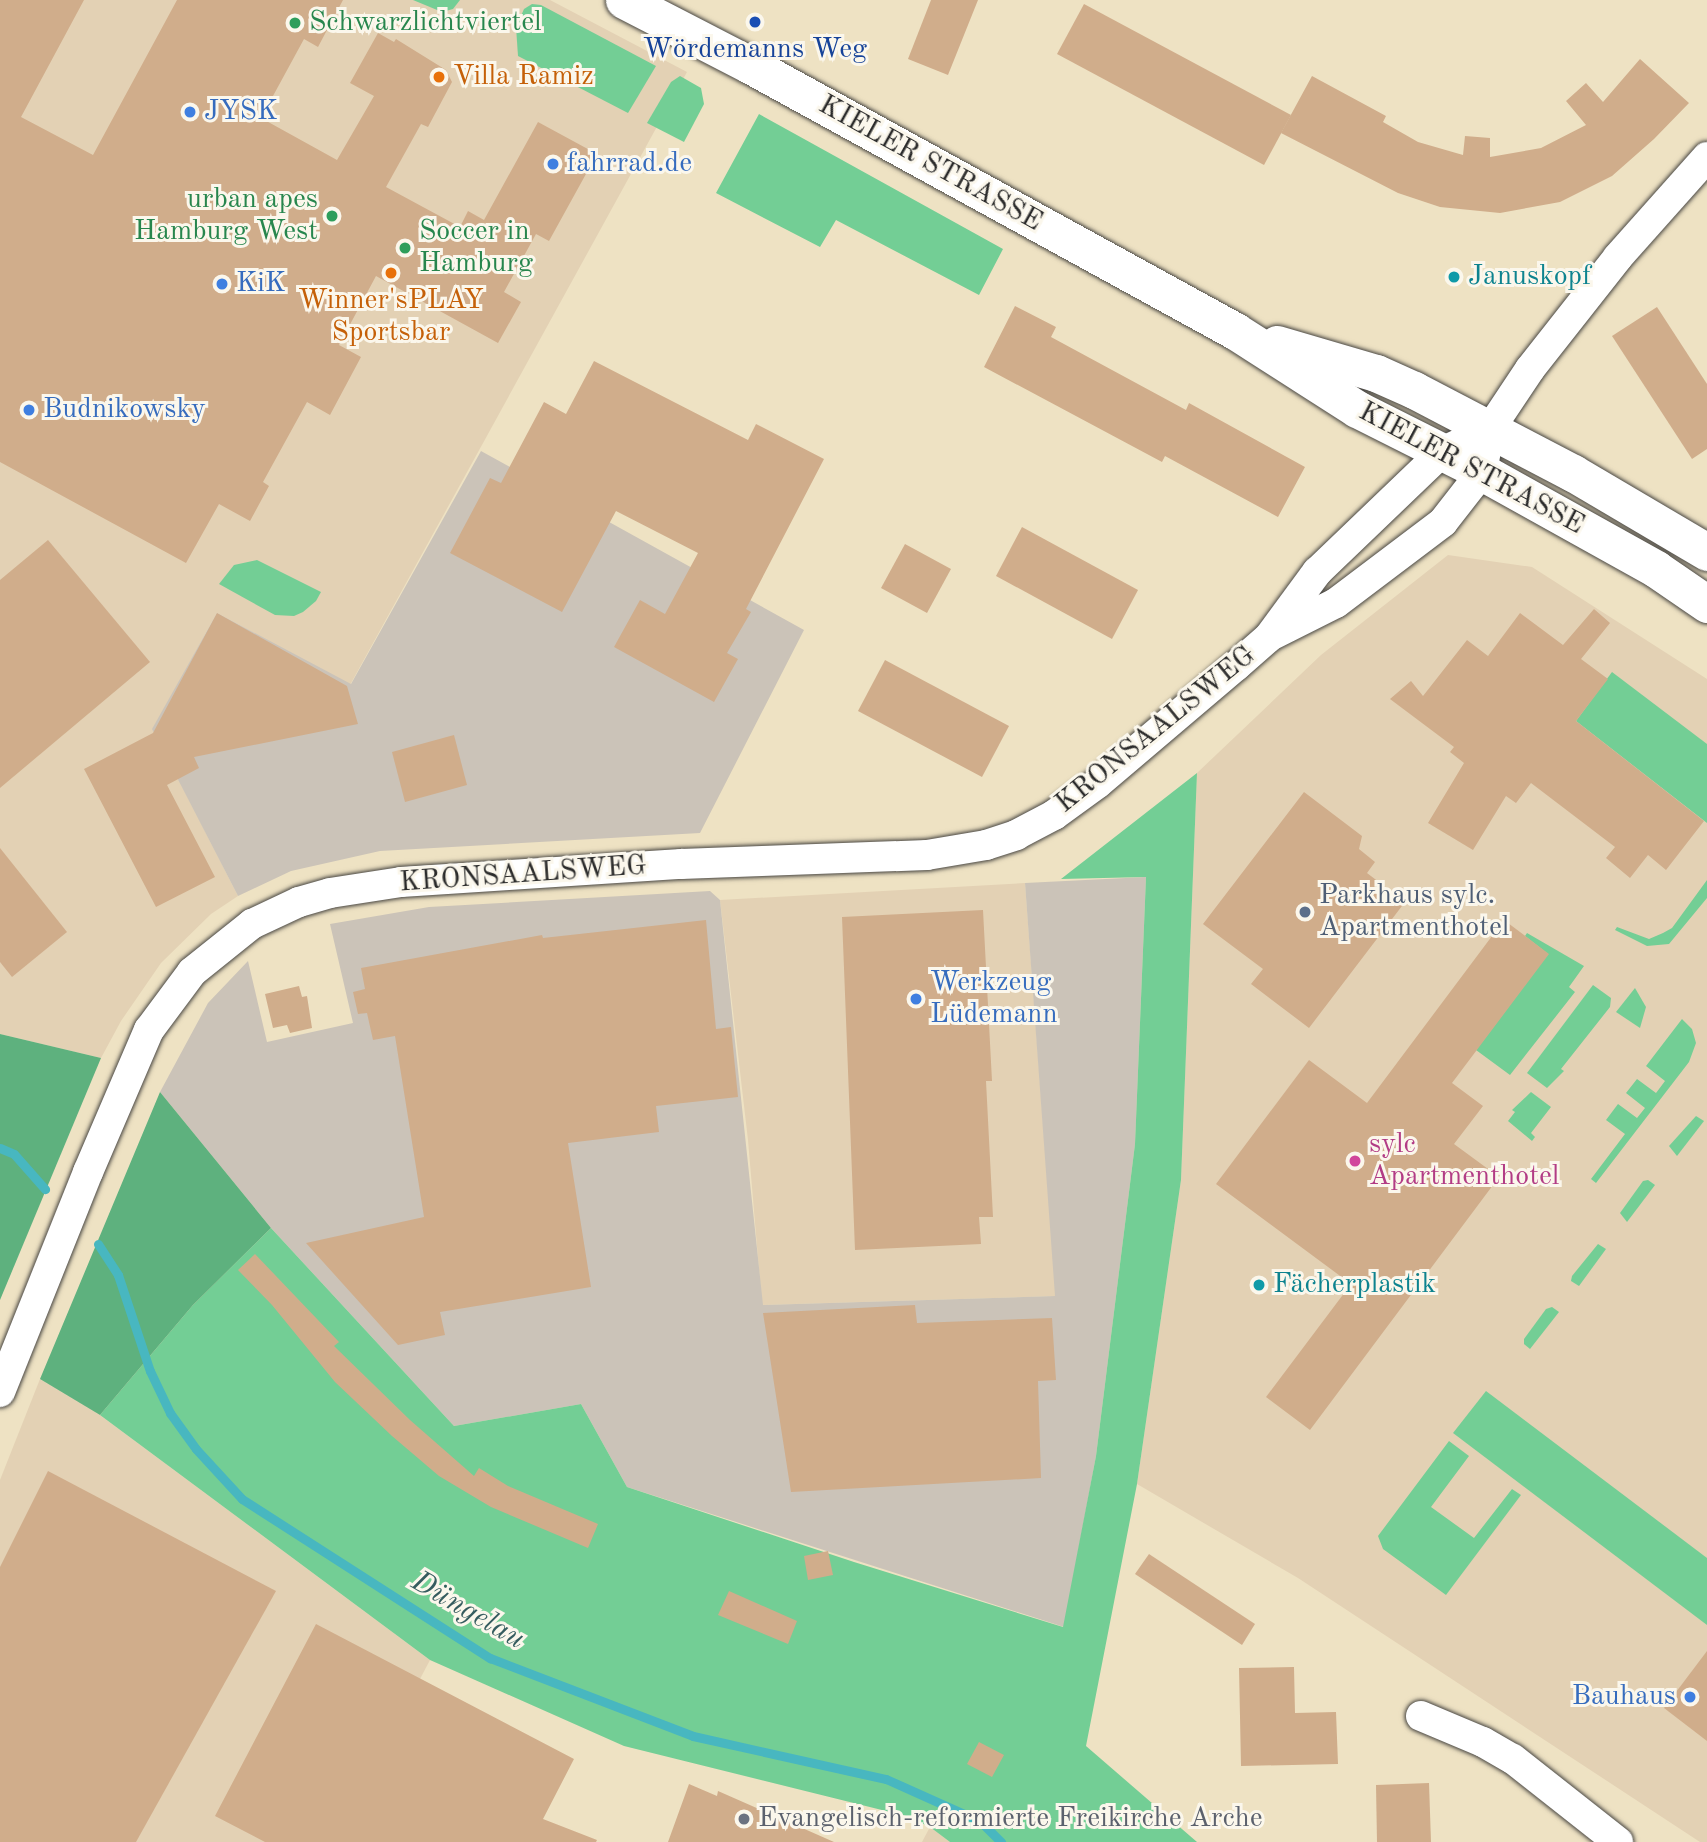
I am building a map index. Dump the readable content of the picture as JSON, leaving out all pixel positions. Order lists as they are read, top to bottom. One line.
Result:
{"streets":{"main road":["KIELER STRASSE"],"street":["KRONSAALSWEG"]},"crossings":[["KIELER STRASSE","KRONSAALSWEG"]],"water":["Düngelau"],"places":["Wördemanns Weg","Schwarzlichtviertel","Villa Ramiz","JYSK","fahrrad.de","urban apes Hamburg West","Soccer in Hamburg","Winner'sPLAY Sportsbar","Januskopf","KiK","Budnikowsky","Parkhaus sylc. Apartmenthotel","Werkzeug Lüdemann","sylc Apartmenthotel","Fächerplastik","Bauhaus","Evangelisch-reformierte Freikirche Arche"]}
